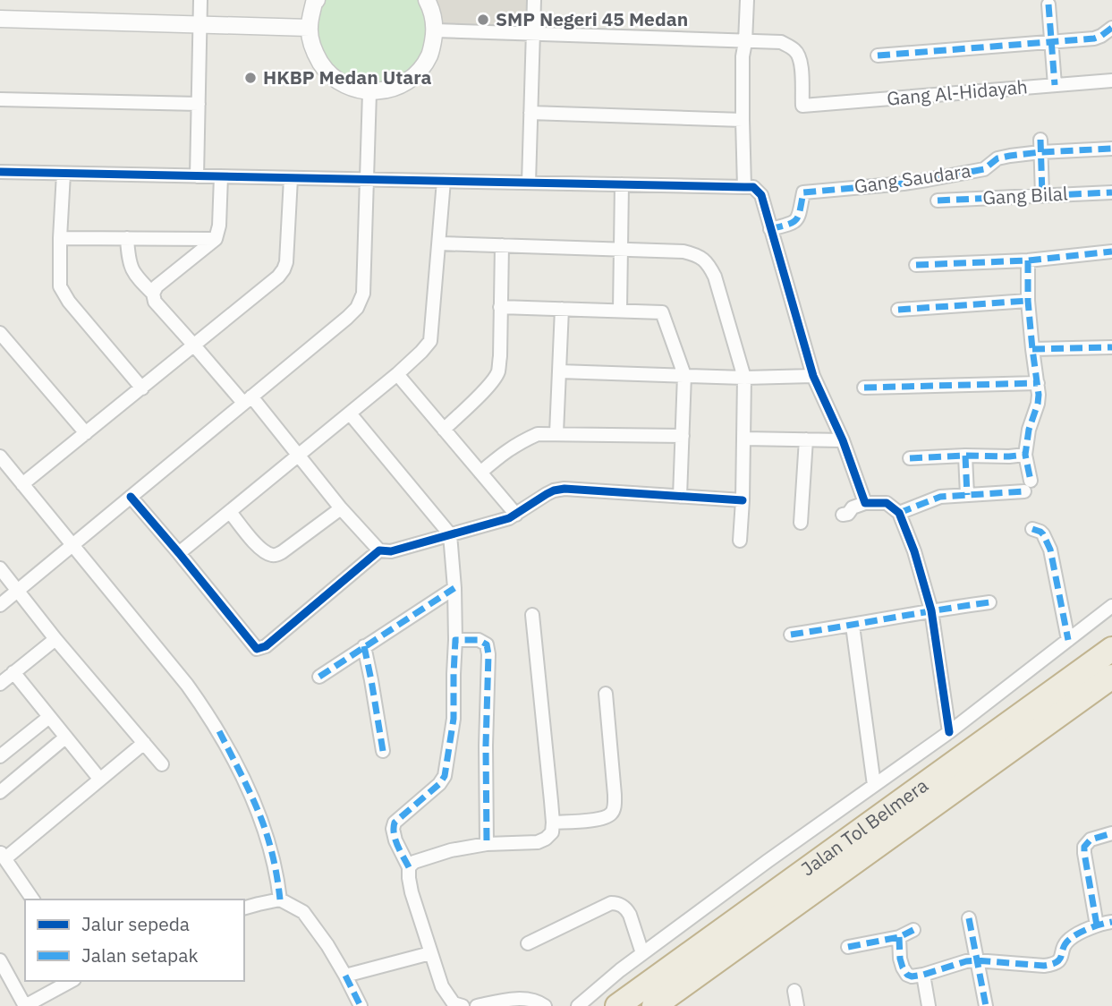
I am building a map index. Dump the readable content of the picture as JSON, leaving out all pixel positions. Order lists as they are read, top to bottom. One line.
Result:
{"streets":{"highway":["Jalan Tol Belmera"],"street":["Gang Al-Hidayah","Gang Saudara","Gang Bilal"]},"places":["SMP Negeri 45 Medan","HKBP Medan Utara"],"legend":["Jalur sepeda","Jalan setapak"]}
